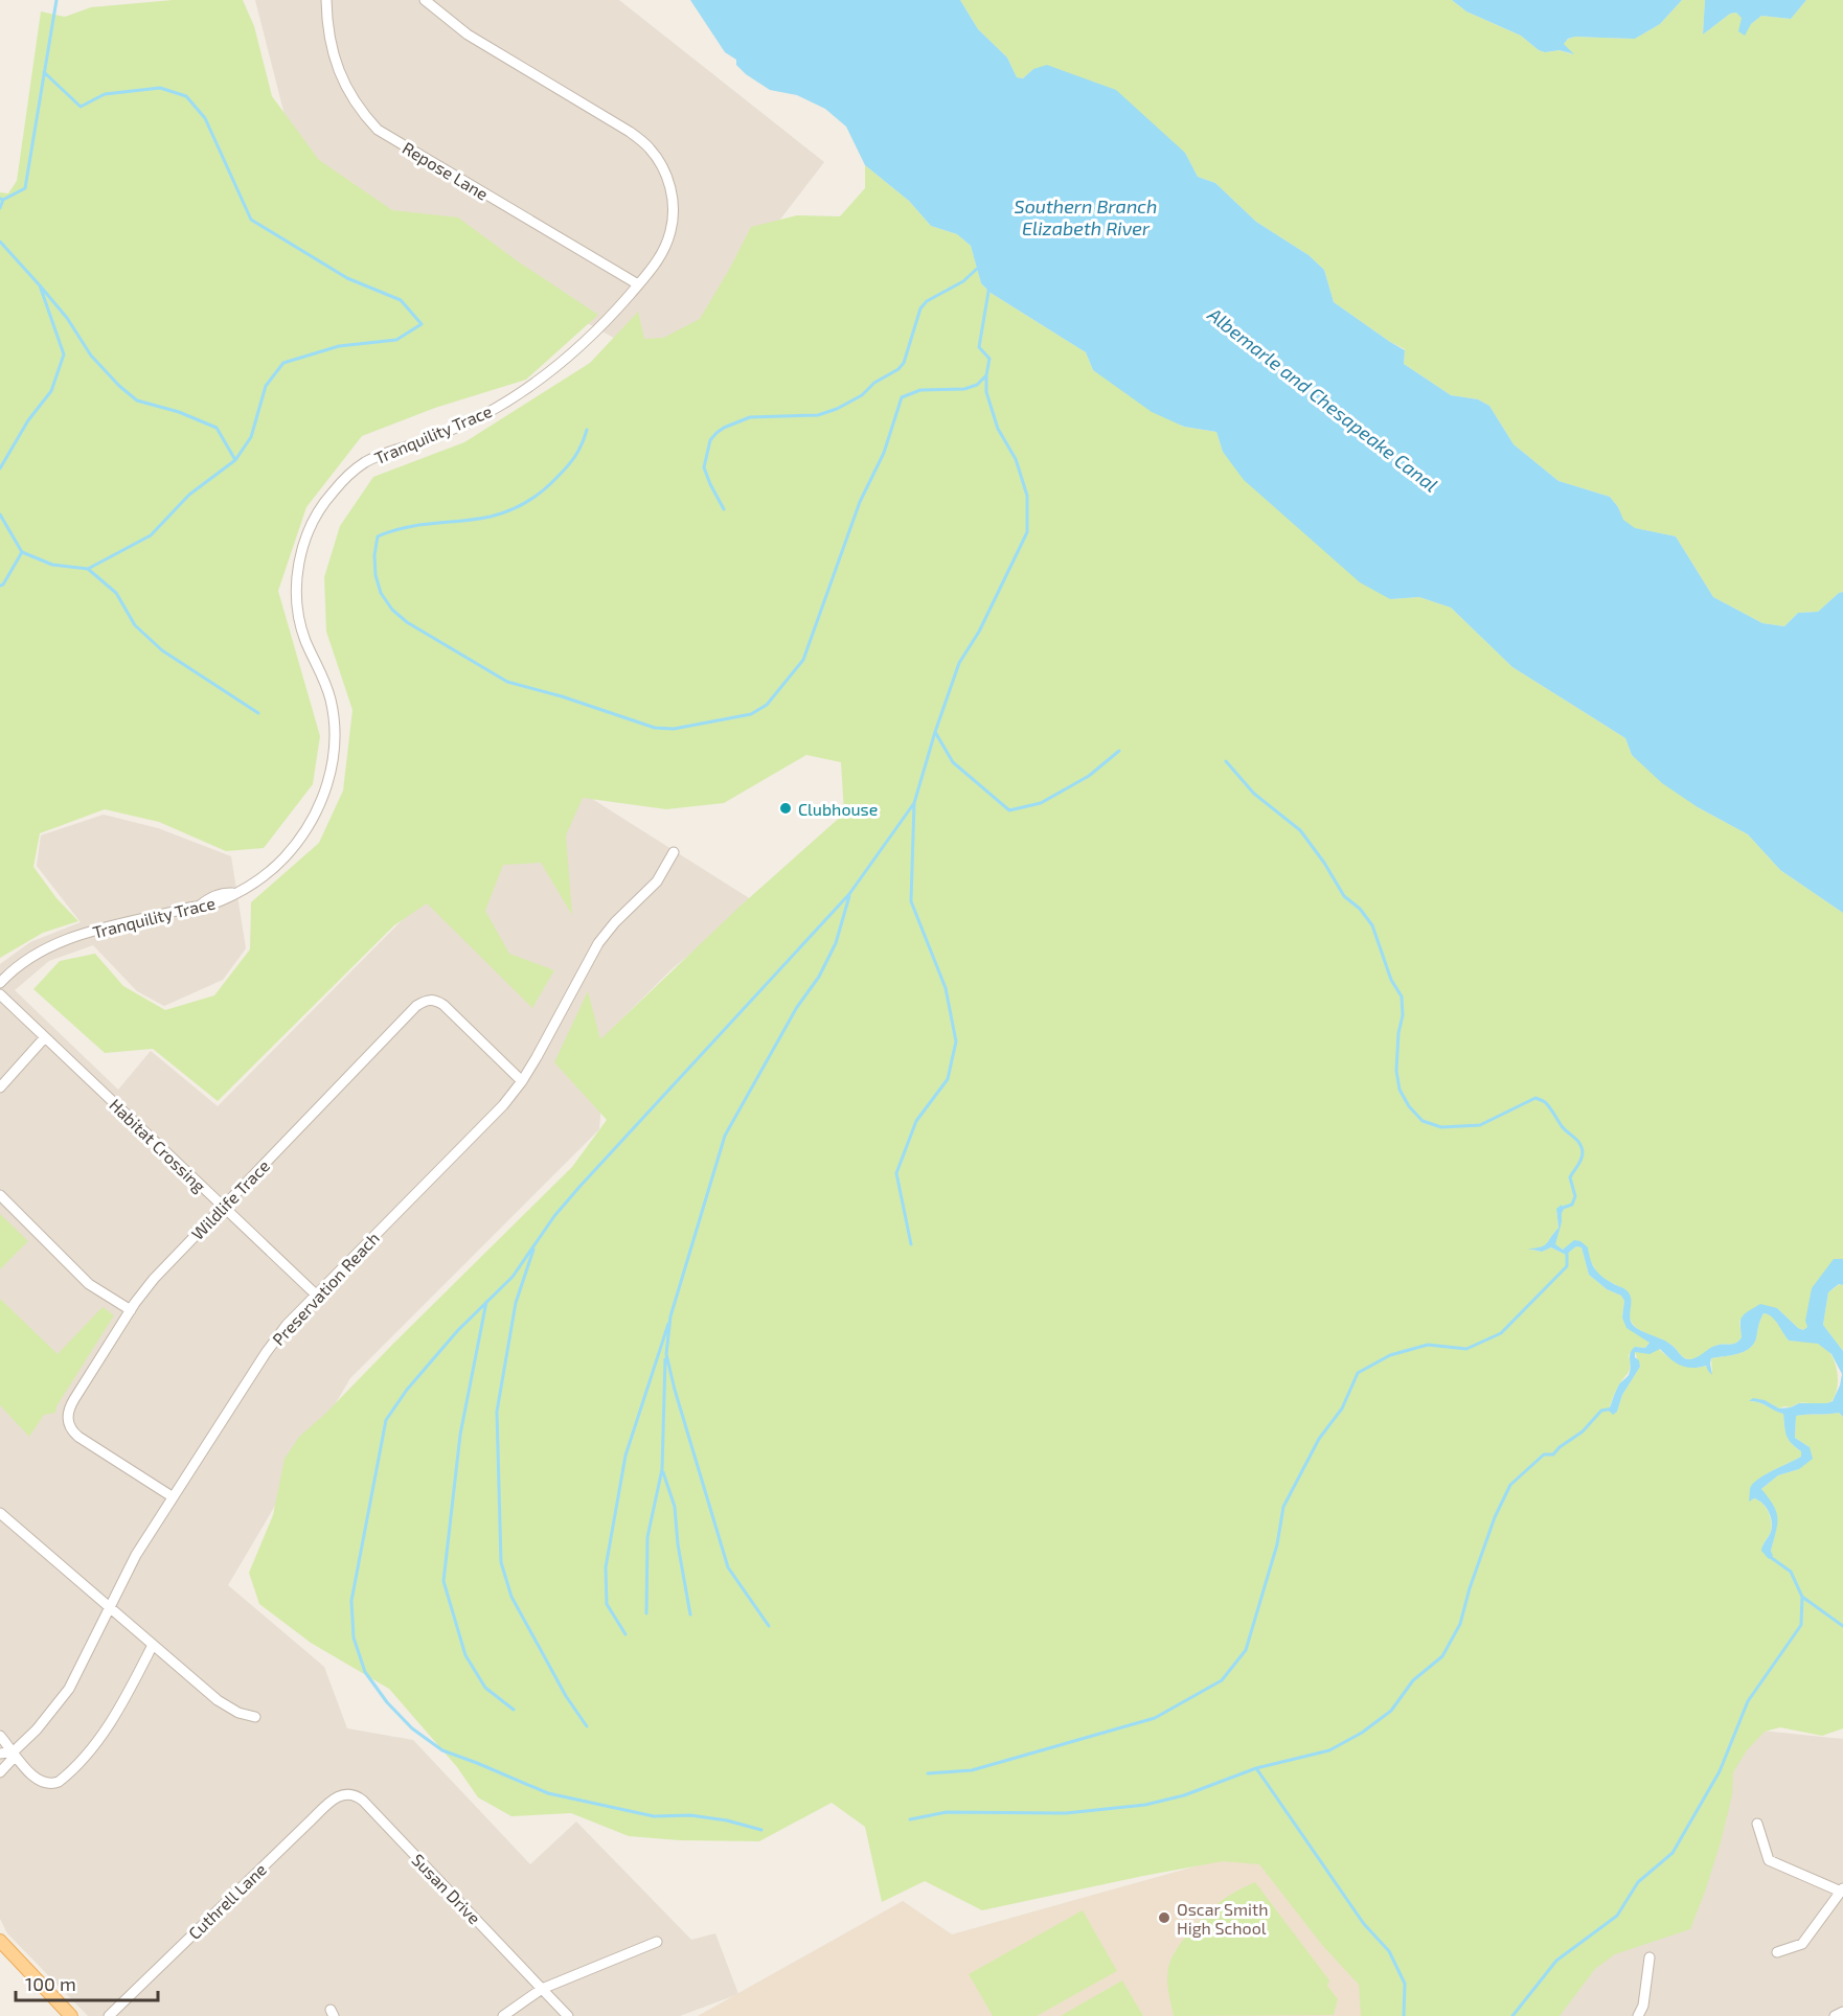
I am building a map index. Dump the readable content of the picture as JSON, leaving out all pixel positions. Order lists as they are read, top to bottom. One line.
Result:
{"streets":{"street":["Repose Lane","Tranquility Trace","Habitat Crossing","Wildlife Trace","Preservation Reach","Susan Drive","Cuthrell Lane"]},"crossings":[["Repose Lane","Tranquility Trace"],["Habitat Crossing","Wildlife Trace"],["Habitat Crossing","Preservation Reach"],["Wildlife Trace","Preservation Reach"],["Susan Drive","Cuthrell Lane"]],"water":["Southern Branch Elizabeth River","Albemarle and Chesapeake Canal"],"places":["Clubhouse","Oscar Smith High School"],"scale_bar":"100 m"}
